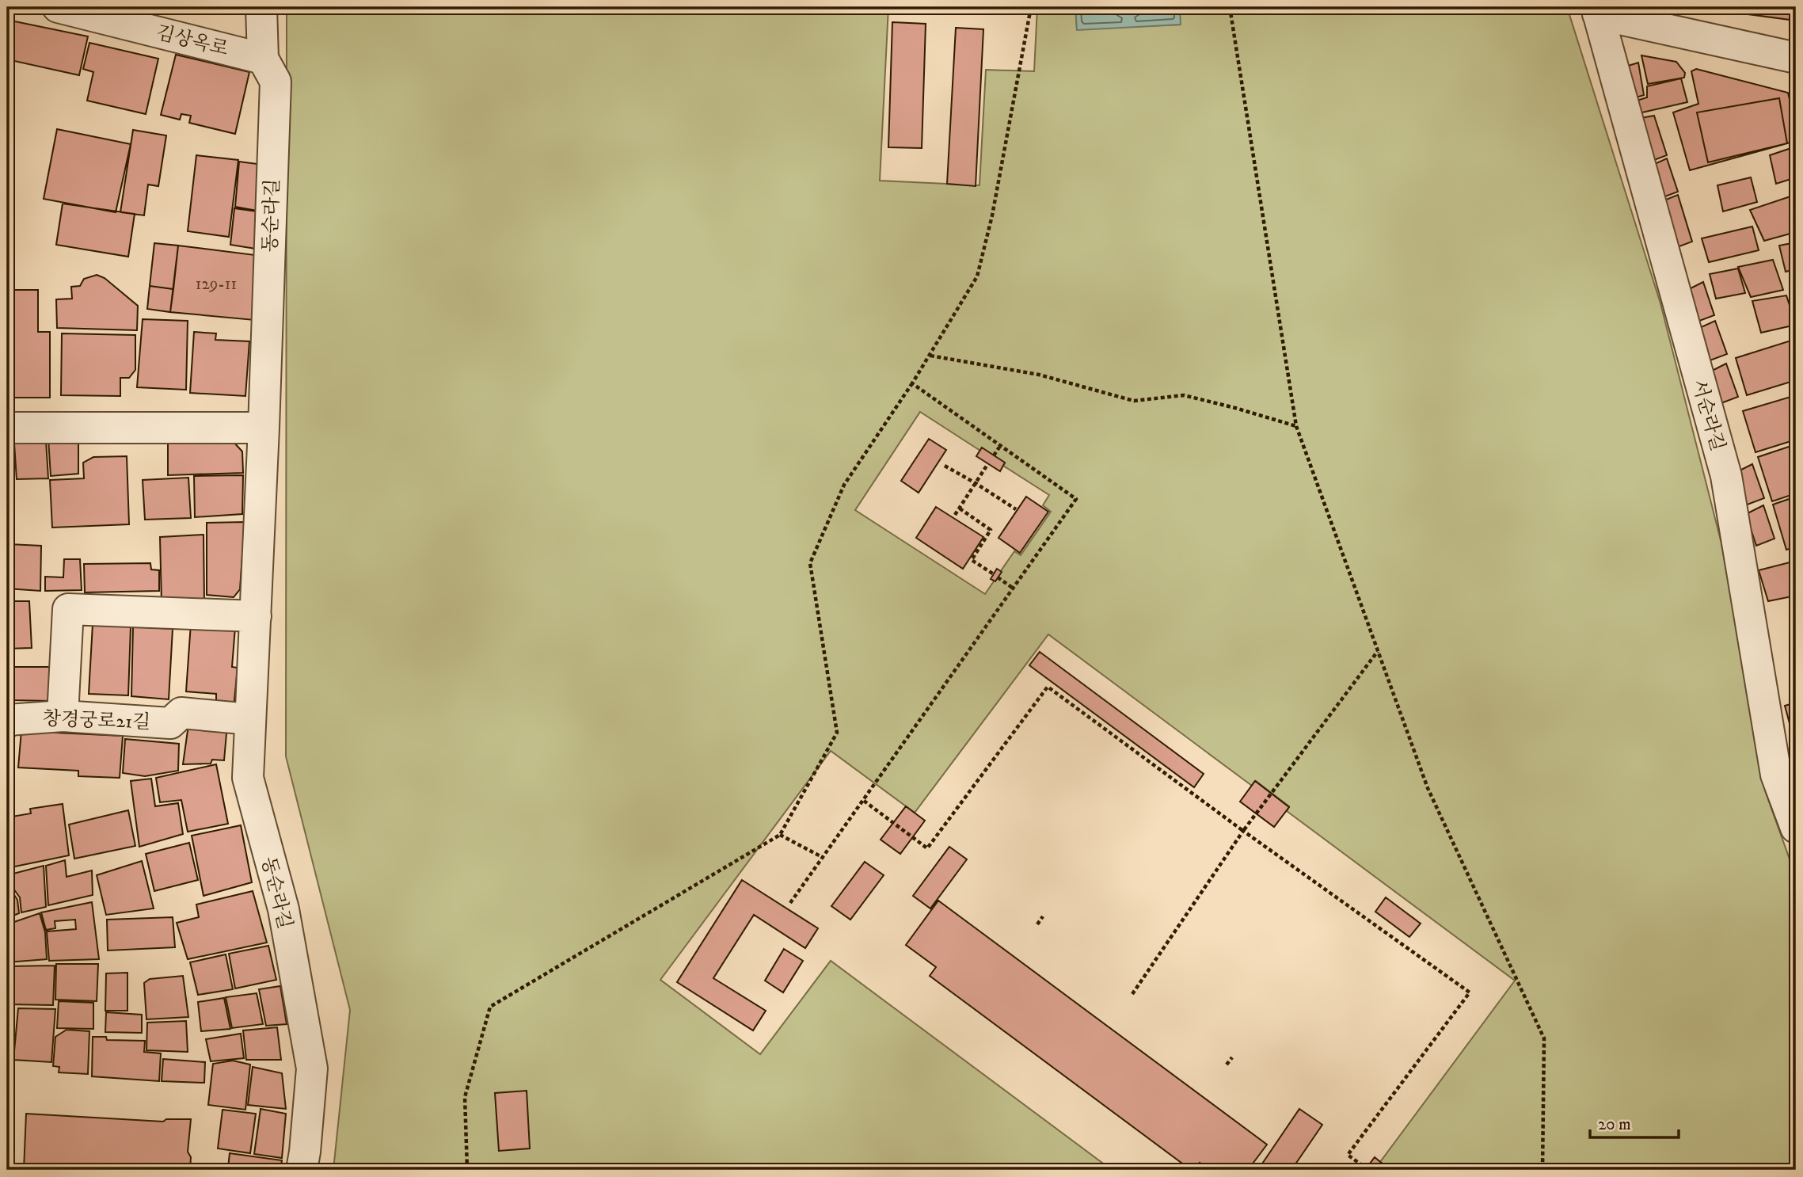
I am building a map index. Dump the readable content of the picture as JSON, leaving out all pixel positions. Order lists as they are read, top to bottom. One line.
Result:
{"streets":{"street":["김상옥로","동순라길","서순라길","창경궁로21길"]},"crossings":[["김상옥로","동순라길"],["동순라길","창경궁로21길"]],"house_numbers":["129-11"],"scale_bar":"20 m"}
